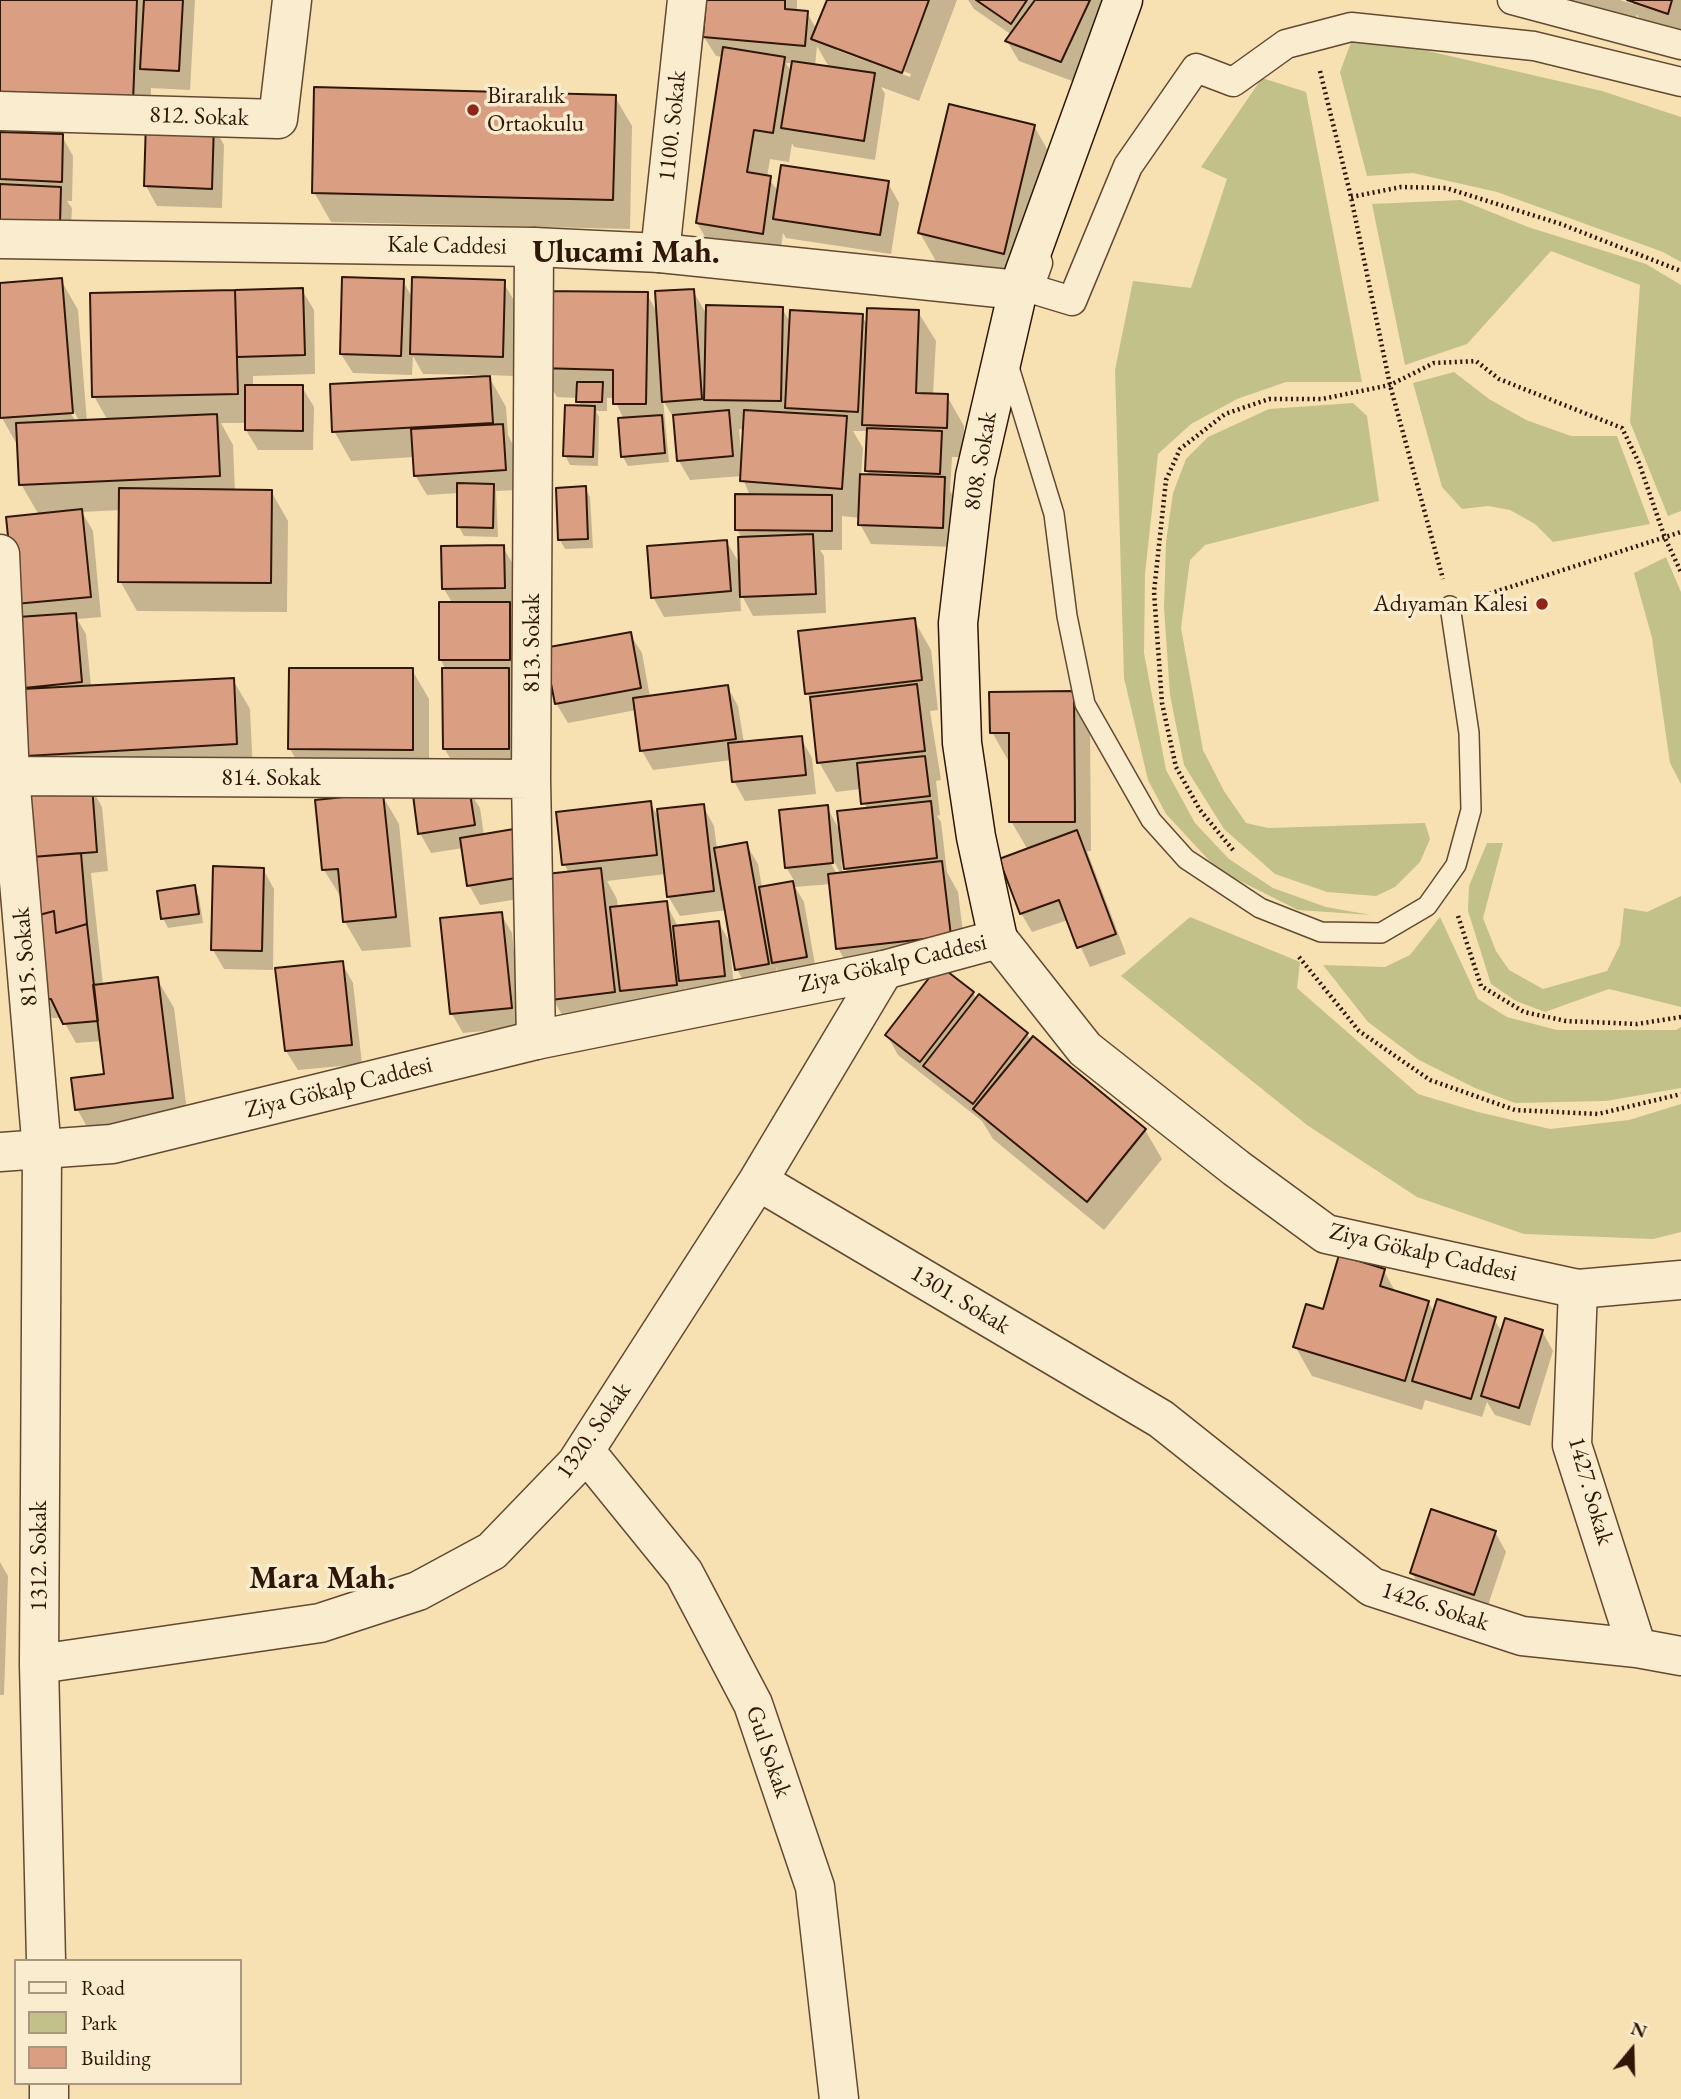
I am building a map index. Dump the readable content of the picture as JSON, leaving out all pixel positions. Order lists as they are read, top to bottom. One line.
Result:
{"streets":{"street":["812. Sokak","1100. Sokak","Kale Caddesi","808. Sokak","813. Sokak","814. Sokak","815. Sokak","Ziya Gökalp Caddesi","1301. Sokak","1320. Sokak","1427. Sokak","1312. Sokak","1426. Sokak","Gul Sokak"]},"crossings":[["1100. Sokak","Kale Caddesi"],["Kale Caddesi","808. Sokak"],["Kale Caddesi","813. Sokak"],["808. Sokak","Ziya Gökalp Caddesi"],["813. Sokak","814. Sokak"],["813. Sokak","Ziya Gökalp Caddesi"],["814. Sokak","815. Sokak"],["815. Sokak","Ziya Gökalp Caddesi"],["815. Sokak","1312. Sokak"],["Ziya Gökalp Caddesi","1320. Sokak"],["Ziya Gökalp Caddesi","1427. Sokak"],["Ziya Gökalp Caddesi","1312. Sokak"],["1301. Sokak","1320. Sokak"],["1301. Sokak","1426. Sokak"],["1320. Sokak","1312. Sokak"],["1320. Sokak","Gul Sokak"],["1427. Sokak","1426. Sokak"]],"districts":["Ulucami Mah.","Mara Mah."],"places":["Biraralık Ortaokulu","Adıyaman Kalesi"],"legend":["Road","Park","Building"],"north":"top"}
